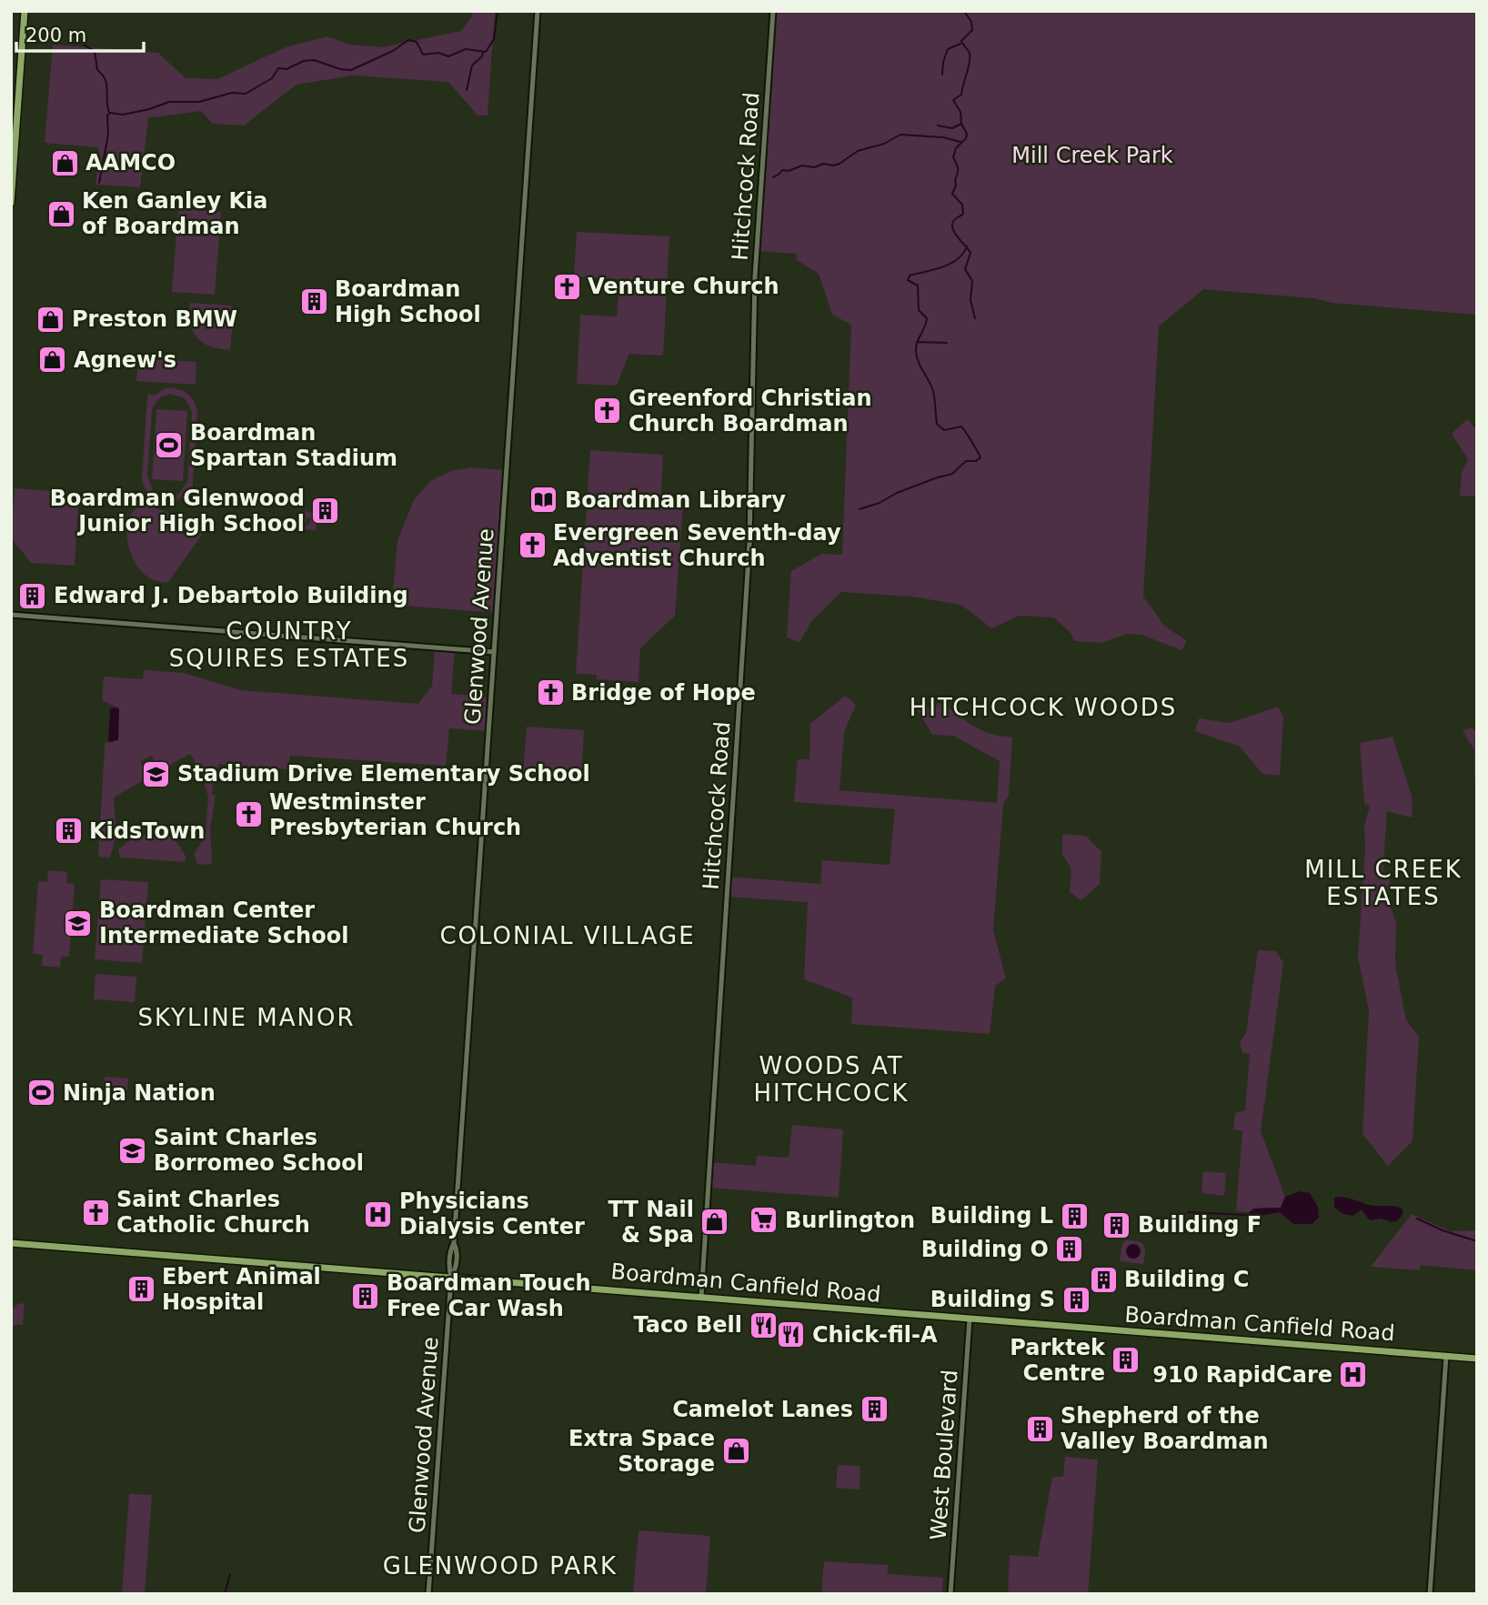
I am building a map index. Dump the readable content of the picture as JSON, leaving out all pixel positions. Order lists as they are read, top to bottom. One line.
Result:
{"streets":{"main road":["Boardman Canfield Road"],"street":["Hitchcock Road","Glenwood Avenue","West Boulevard"]},"crossings":[["Hitchcock Road","Boardman Canfield Road"],["Glenwood Avenue","Boardman Canfield Road"],["Boardman Canfield Road","West Boulevard"]],"districts":["COUNTRY SQUIRES ESTATES","HITCHCOCK WOODS","MILL CREEK ESTATES","COLONIAL VILLAGE","SKYLINE MANOR","WOODS AT HITCHCOCK","GLENWOOD PARK"],"parks":["Mill Creek Park"],"places":{"shop":["AAMCO","Ken Ganley Kia of Boardman","Preston BMW","Agnew's","TT Nail & Spa","Extra Space Storage"],"church":["Venture Church","Greenford Christian Church Boardman","Evergreen Seventh-day Adventist Church","Bridge of Hope","Westminster Presbyterian Church","Saint Charles Catholic Church"],"building":["Boardman High School","Boardman Glenwood Junior High School","Edward J. Debartolo Building","KidsTown","Building L","Building F","Building O","Building C","Ebert Animal Hospital","Boardman Touch Free Car Wash","Building S","Parktek Centre","Camelot Lanes","Shepherd of the Valley Boardman"],"sports":["Boardman Spartan Stadium","Ninja Nation"],"library":["Boardman Library"],"school or university":["Stadium Drive Elementary School","Boardman Center Intermediate School","Saint Charles Borromeo School"],"hospital":["Physicians Dialysis Center","910 RapidCare"],"supermarket":["Burlington"],"restaurant":["Taco Bell","Chick-fil-A"]},"scale_bar":"200 m"}
